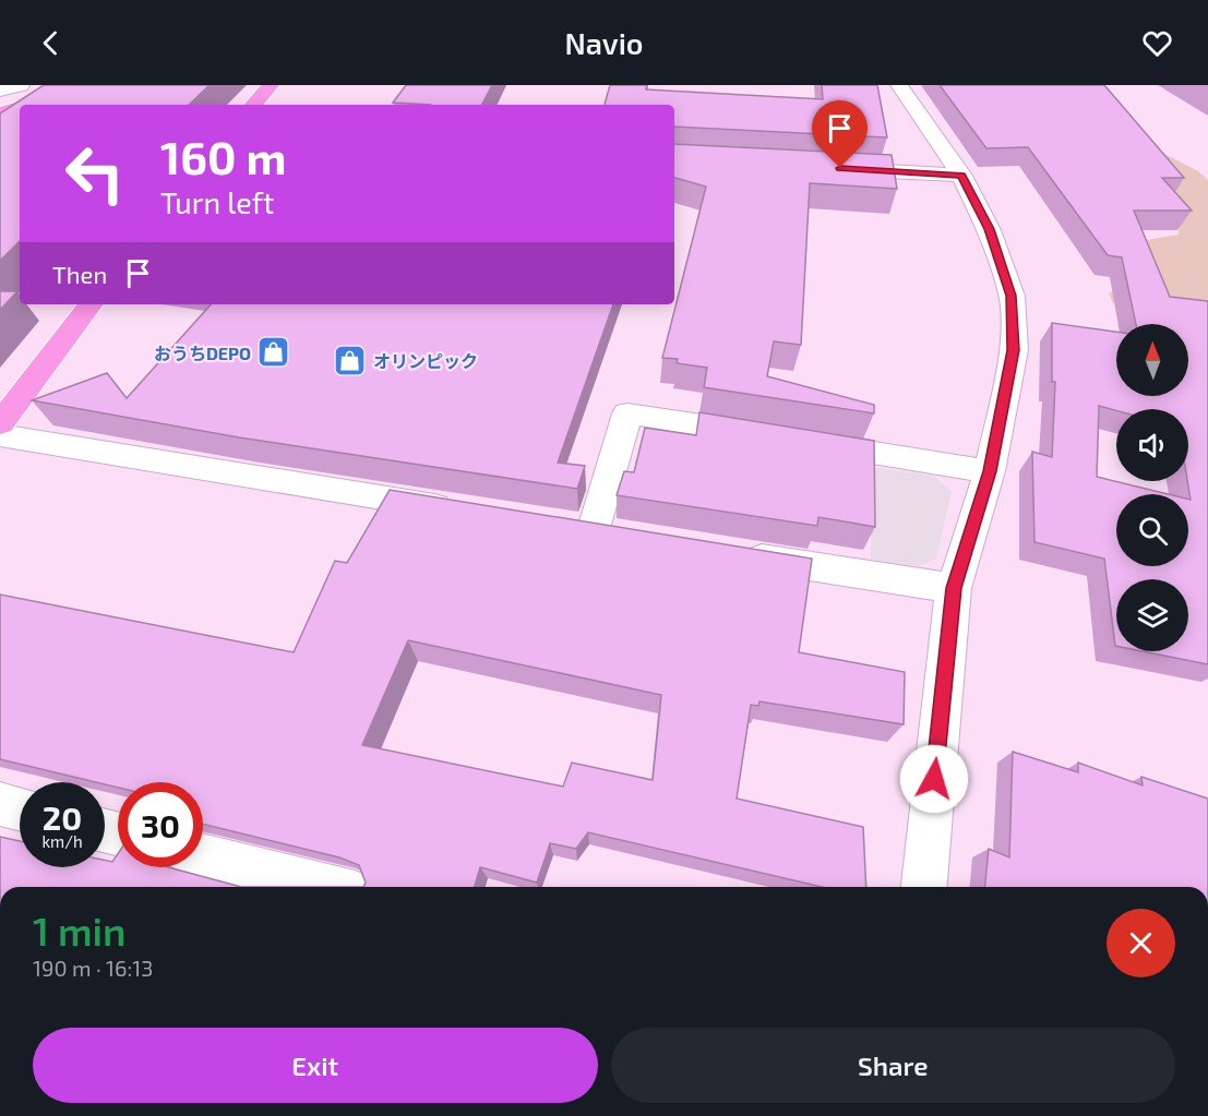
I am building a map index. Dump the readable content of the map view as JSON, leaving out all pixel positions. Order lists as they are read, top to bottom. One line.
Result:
{"places":{"shop":["おうちDEPO","オリンピック"]},"north":"top","page":{"header":"Navio","turn":["160 m","Turn left"],"then":"Then","speed":"20 km/h","limit":"30","heading":["1 min","190 m · 16:13"],"buttons":["Exit","Share"]}}
